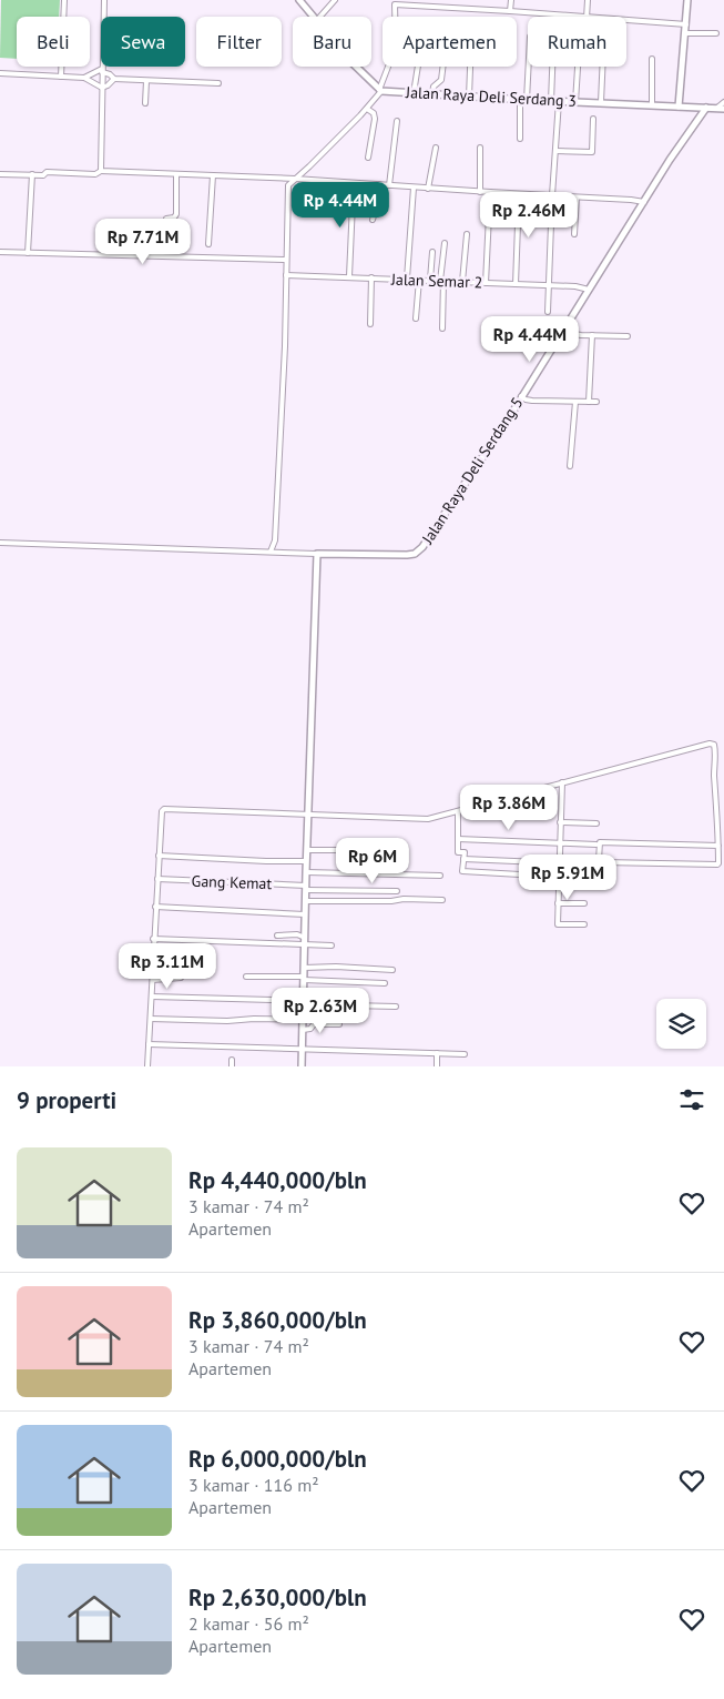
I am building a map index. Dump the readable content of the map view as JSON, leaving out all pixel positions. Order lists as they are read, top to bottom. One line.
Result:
{"streets":{"street":["Jalan Raya Deli Serdang 3","Jalan Semar 2","Jalan Raya Deli Serdang 5","Gang Kemat"]},"crossings":[["Jalan Raya Deli Serdang 3","Jalan Raya Deli Serdang 5"],["Jalan Semar 2","Jalan Raya Deli Serdang 5"]],"page":{"chip":["Beli","Sewa","Filter","Baru","Apartemen","Rumah"],"price":["Rp 4.44M","Rp 2.46M","Rp 7.71M","Rp 4.44M","Rp 3.86M","Rp 6M","Rp 5.91M","Rp 3.11M","Rp 2.63M"],"heading":"9 properti","list":[{"name":"Rp 4,440,000/bln","note":"3 kamar · 74 m² · Apartemen"},{"name":"Rp 3,860,000/bln","note":"3 kamar · 74 m² · Apartemen"},{"name":"Rp 6,000,000/bln","note":"3 kamar · 116 m² · Apartemen"},{"name":"Rp 2,630,000/bln","note":"2 kamar · 56 m² · Apartemen"}]}}
